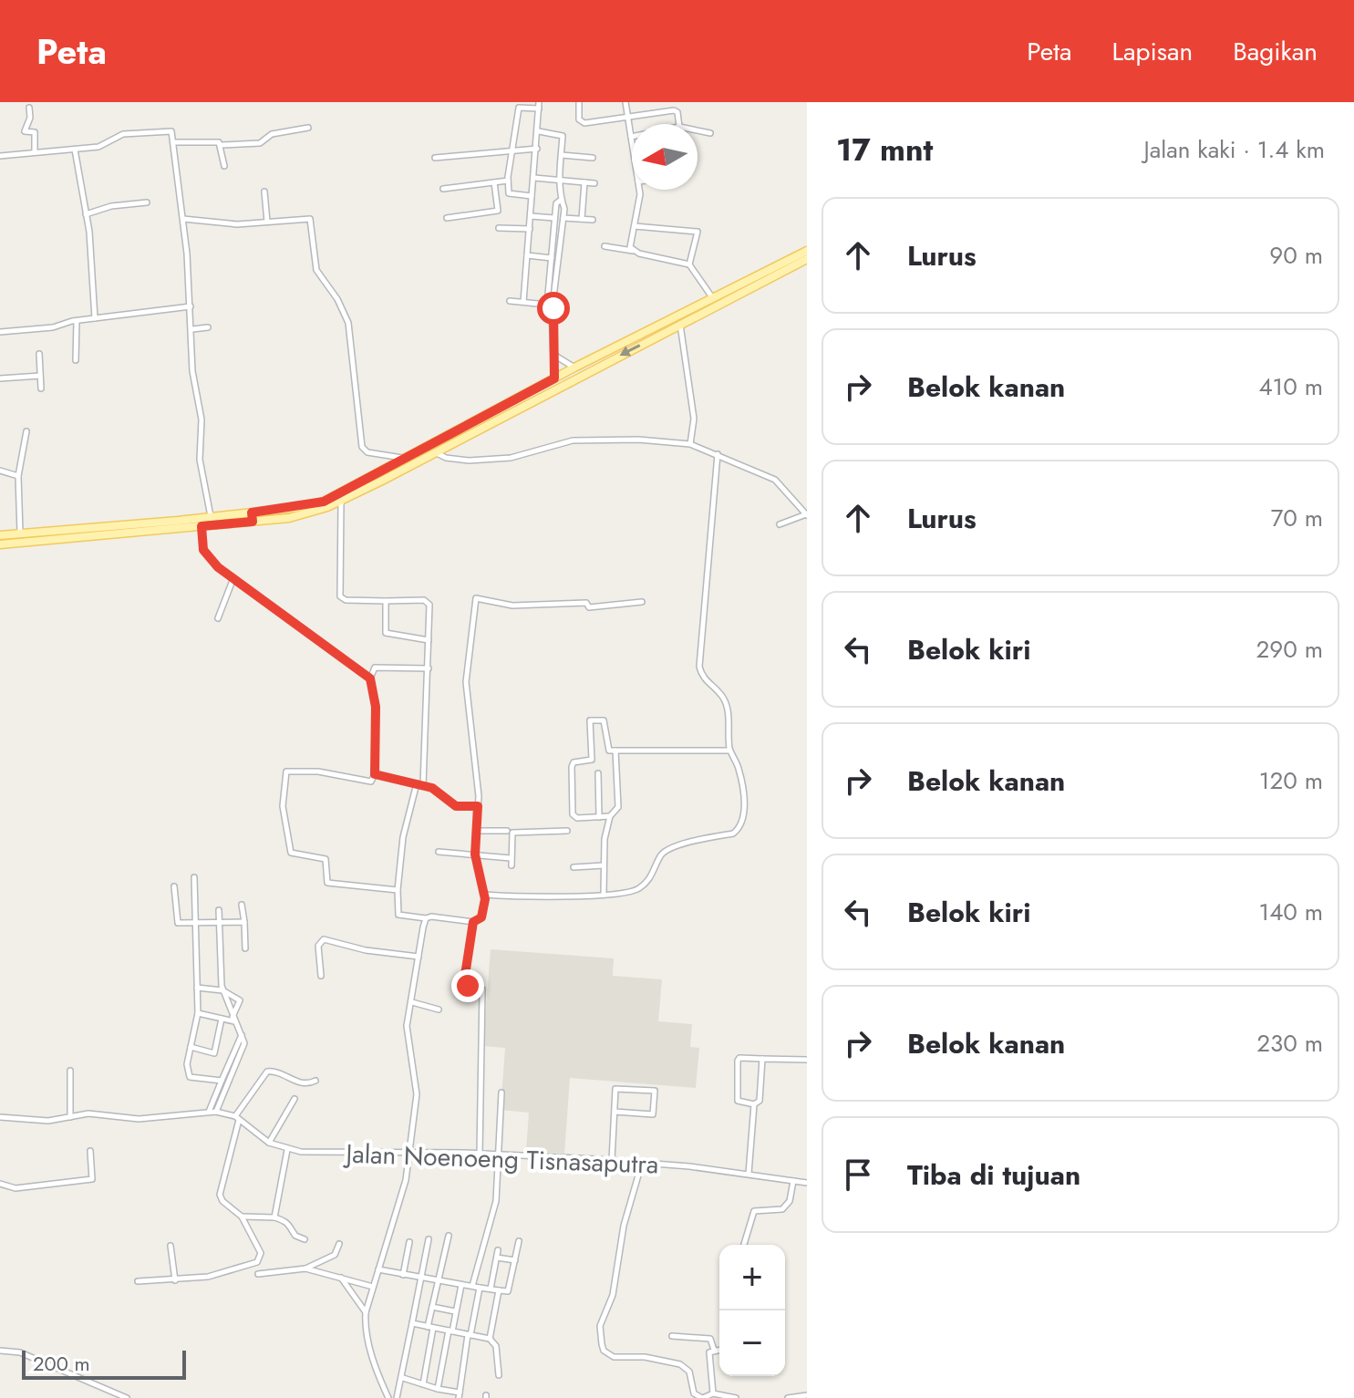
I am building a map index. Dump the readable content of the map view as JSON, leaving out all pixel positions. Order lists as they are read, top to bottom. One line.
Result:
{"streets":{"street":["Jalan Noenoeng Tisnasaputra"]},"scale_bar":"200 m","north":"left","page":{"header":"Peta","nav":["Peta","Lapisan","Bagikan"],"heading":["17 mnt","Jalan kaki · 1.4 km"],"list":[["Lurus","90 m"],["Belok kanan","410 m"],["Lurus","70 m"],["Belok kiri","290 m"],["Belok kanan","120 m"],["Belok kiri","140 m"],["Belok kanan","230 m"],"Tiba di tujuan"],"map_buttons":["+","−"],"scale":"200 m"}}
